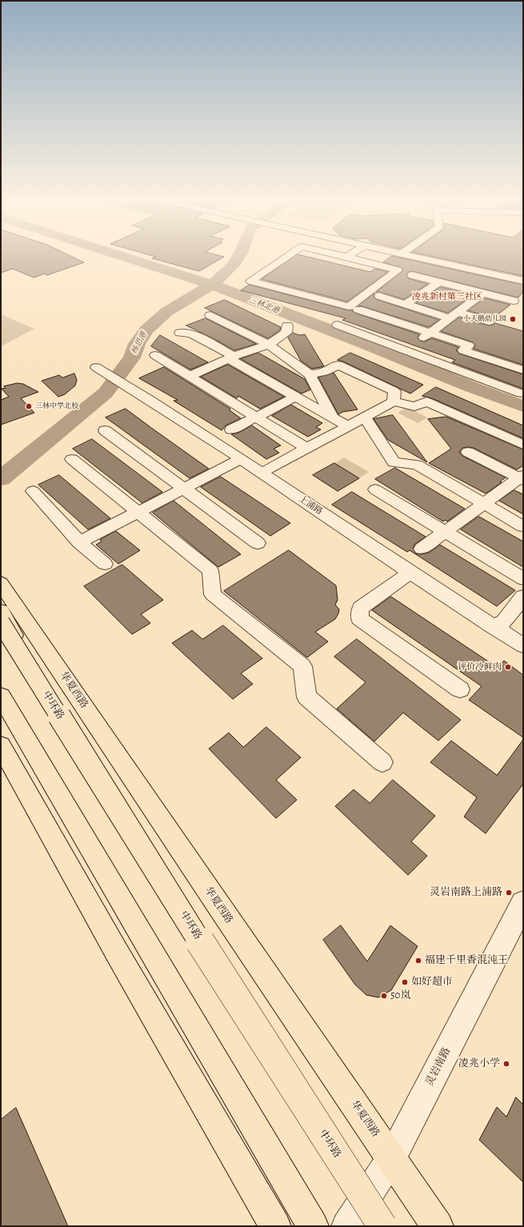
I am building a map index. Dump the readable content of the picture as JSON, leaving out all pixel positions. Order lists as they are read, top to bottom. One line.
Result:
{"streets":{"main road":["华夏西路","中环路"],"street":["上浦路","灵岩南路"]},"crossings":[["华夏西路","灵岩南路"]],"districts":["凌兆新村第三社区"],"water":["三林北港","杨思港"],"places":["小天鹅幼儿园","三林中学北校","评价冷鲜肉","灵岩南路上浦路","福建千里香混沌王","如好超市","50岚","凌兆小学"]}
